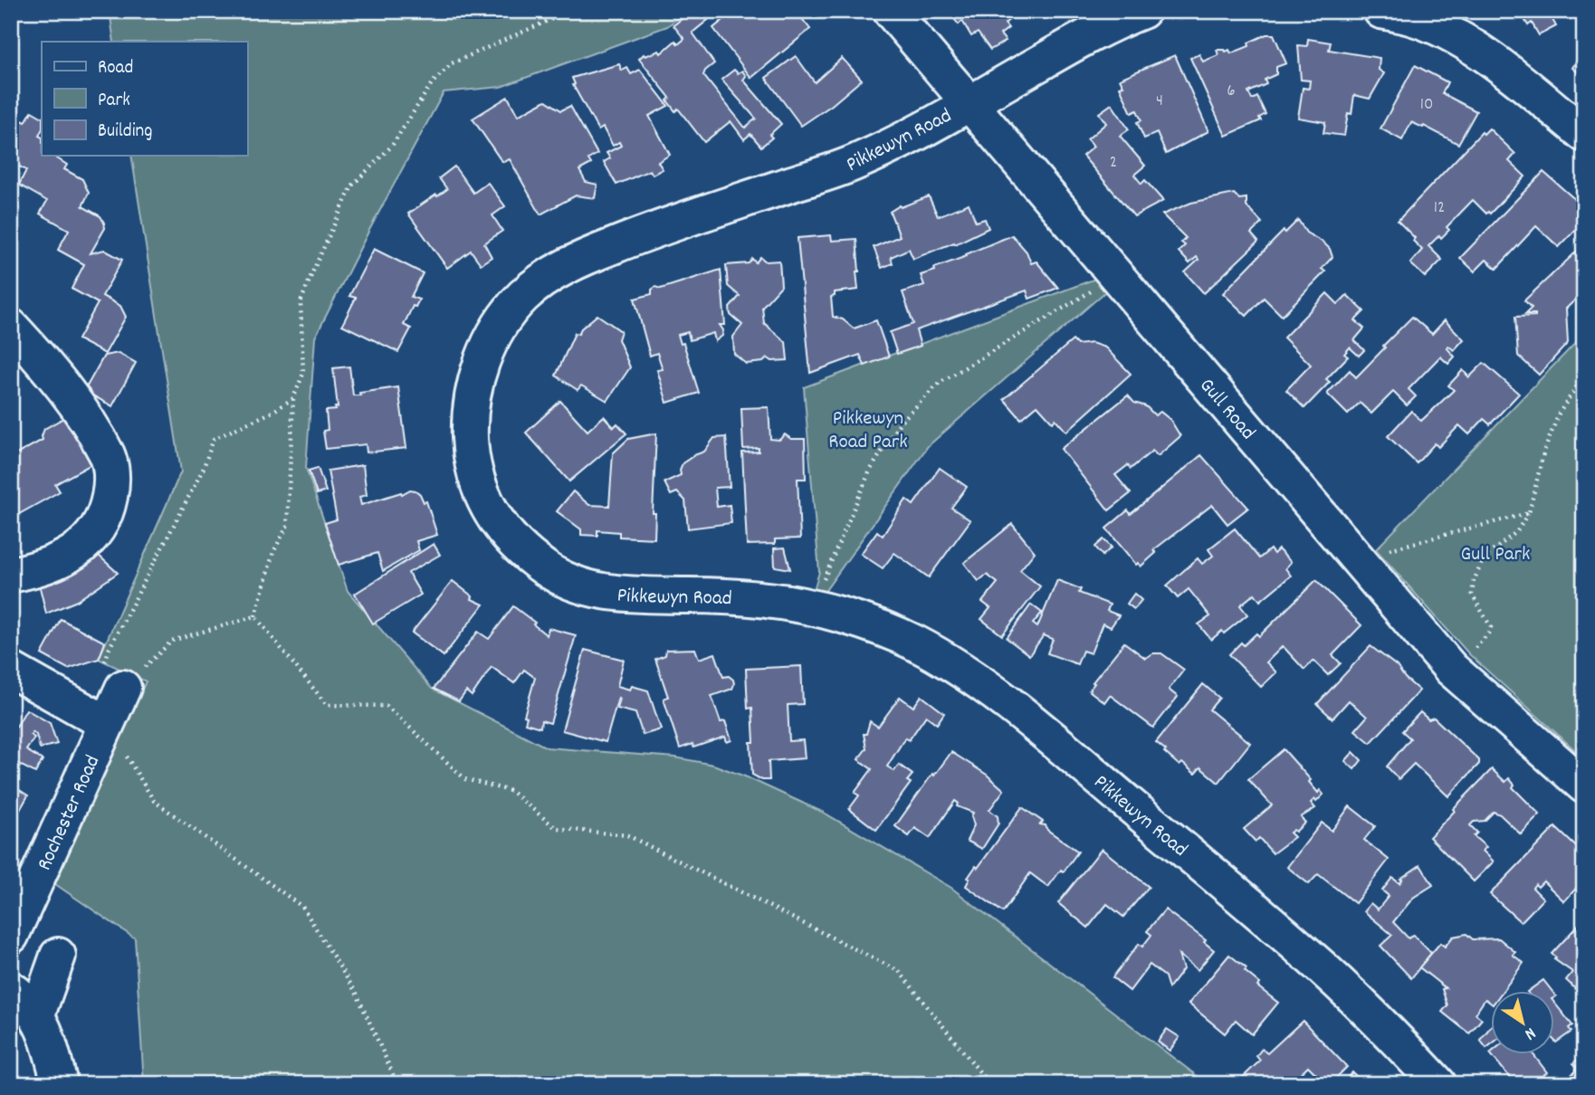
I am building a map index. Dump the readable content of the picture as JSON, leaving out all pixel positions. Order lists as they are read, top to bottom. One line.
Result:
{"streets":{"street":["Pikkewyn Road","Gull Road","Rochester Road"]},"crossings":[["Pikkewyn Road","Gull Road"]],"parks":["Pikkewyn Road Park","Gull Park"],"house_numbers":["6","4","10","2","12"],"legend":["Road","Park","Building"],"north":"bottom right"}
